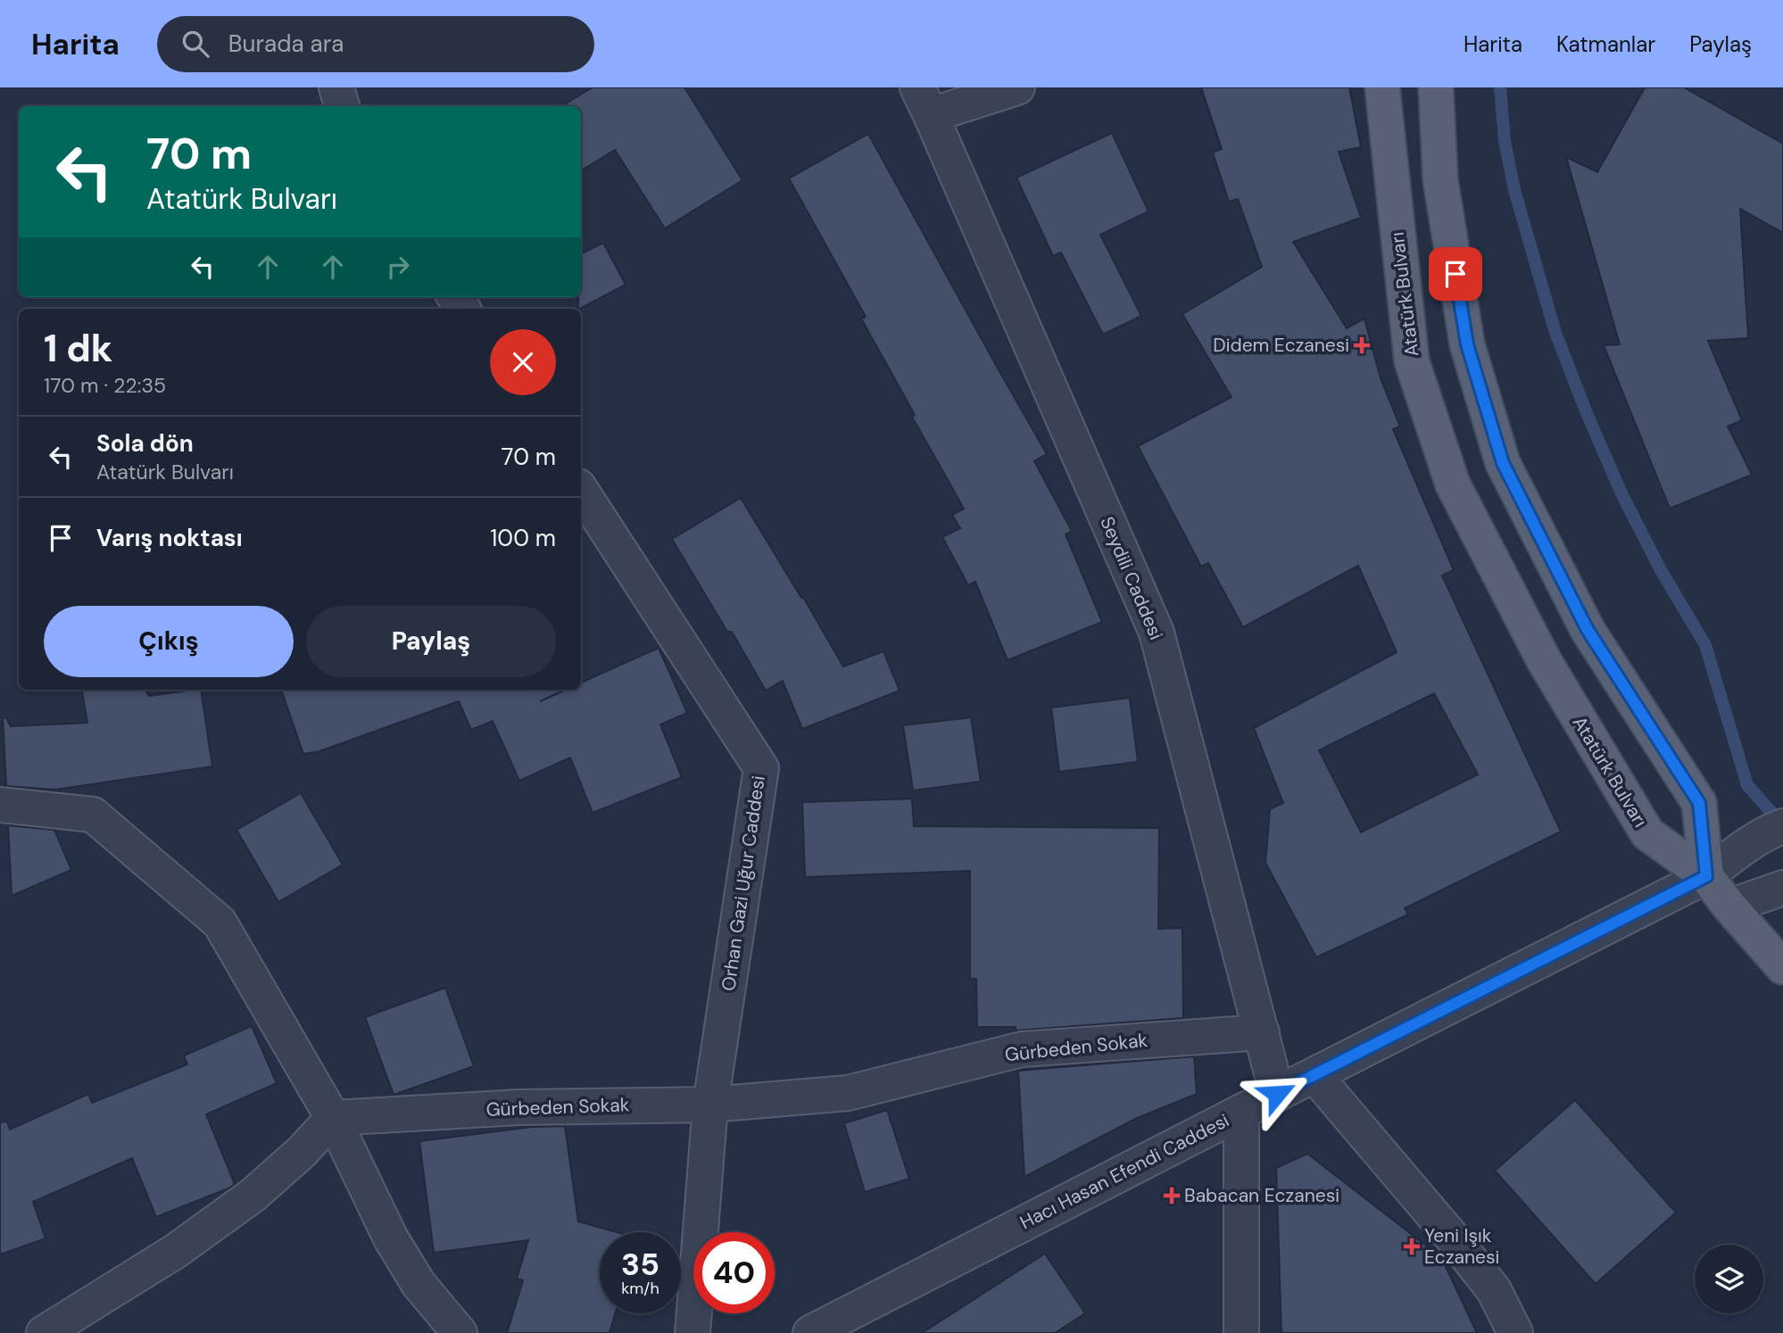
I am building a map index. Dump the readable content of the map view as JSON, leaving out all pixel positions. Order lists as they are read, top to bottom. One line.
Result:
{"streets":{"main road":["Atatürk Bulvarı"],"street":["Seydili Caddesi","Orhan Gazi Uğur Caddesi","Gürbeden Sokak","Hacı Hasan Efendi Caddesi"]},"crossings":[["Atatürk Bulvarı","Hacı Hasan Efendi Caddesi"],["Seydili Caddesi","Gürbeden Sokak"],["Seydili Caddesi","Hacı Hasan Efendi Caddesi"],["Orhan Gazi Uğur Caddesi","Gürbeden Sokak"]],"places":{"health":["Didem Eczanesi","Babacan Eczanesi","Yeni Işık Eczanesi"]},"page":{"header":"Harita","search":"Burada ara","nav":["Harita","Katmanlar","Paylaş"],"turn":["70 m","Atatürk Bulvarı"],"heading":["1 dk","170 m · 22:35"],"list":[{"name":"Sola dön","note":"Atatürk Bulvarı","value":"70 m"},{"name":"Varış noktası","value":"100 m"}],"buttons":["Çıkış","Paylaş"],"speed":"35 km/h","limit":"40"}}
